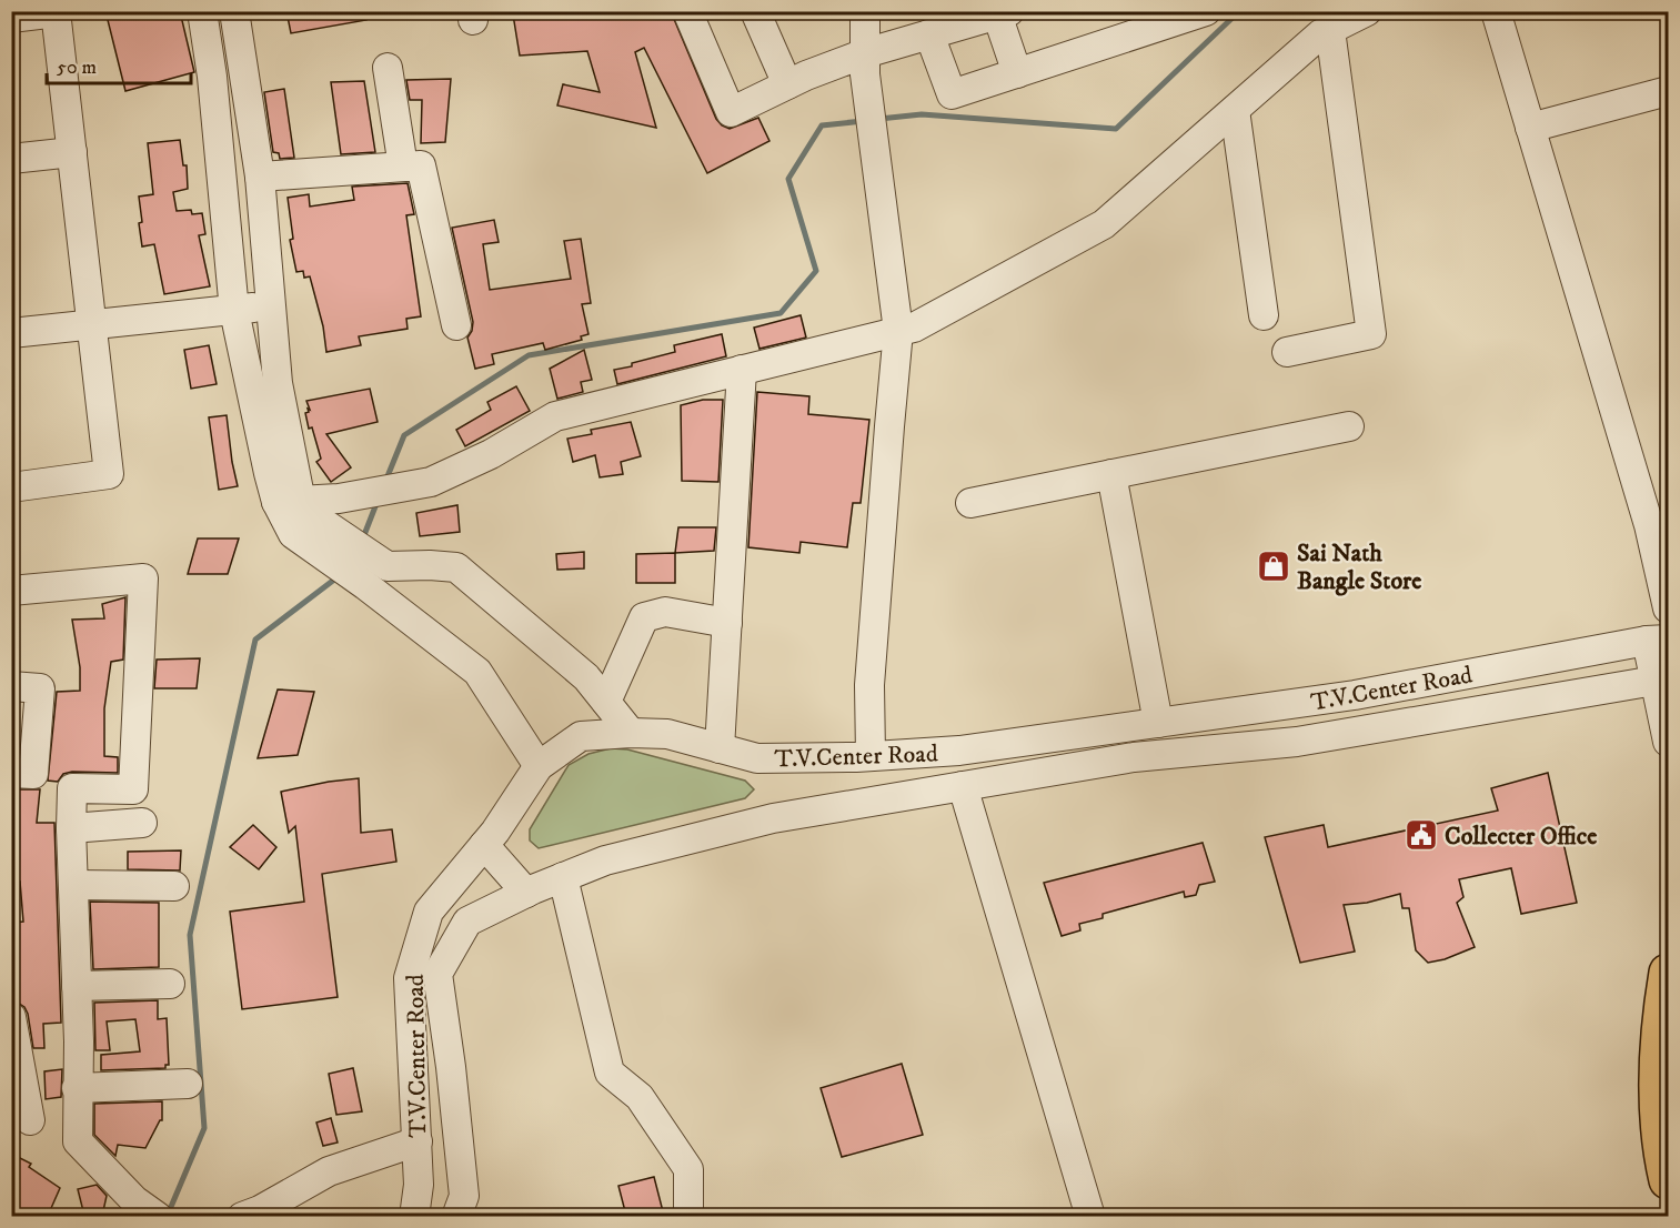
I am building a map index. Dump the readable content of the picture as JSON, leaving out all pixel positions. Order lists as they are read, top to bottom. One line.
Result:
{"streets":{"street":["T.V.Center Road"]},"places":{"shop":["Sai Nath Bangle Store"],"public building":["Collecter Office"]},"scale_bar":"50 m"}
